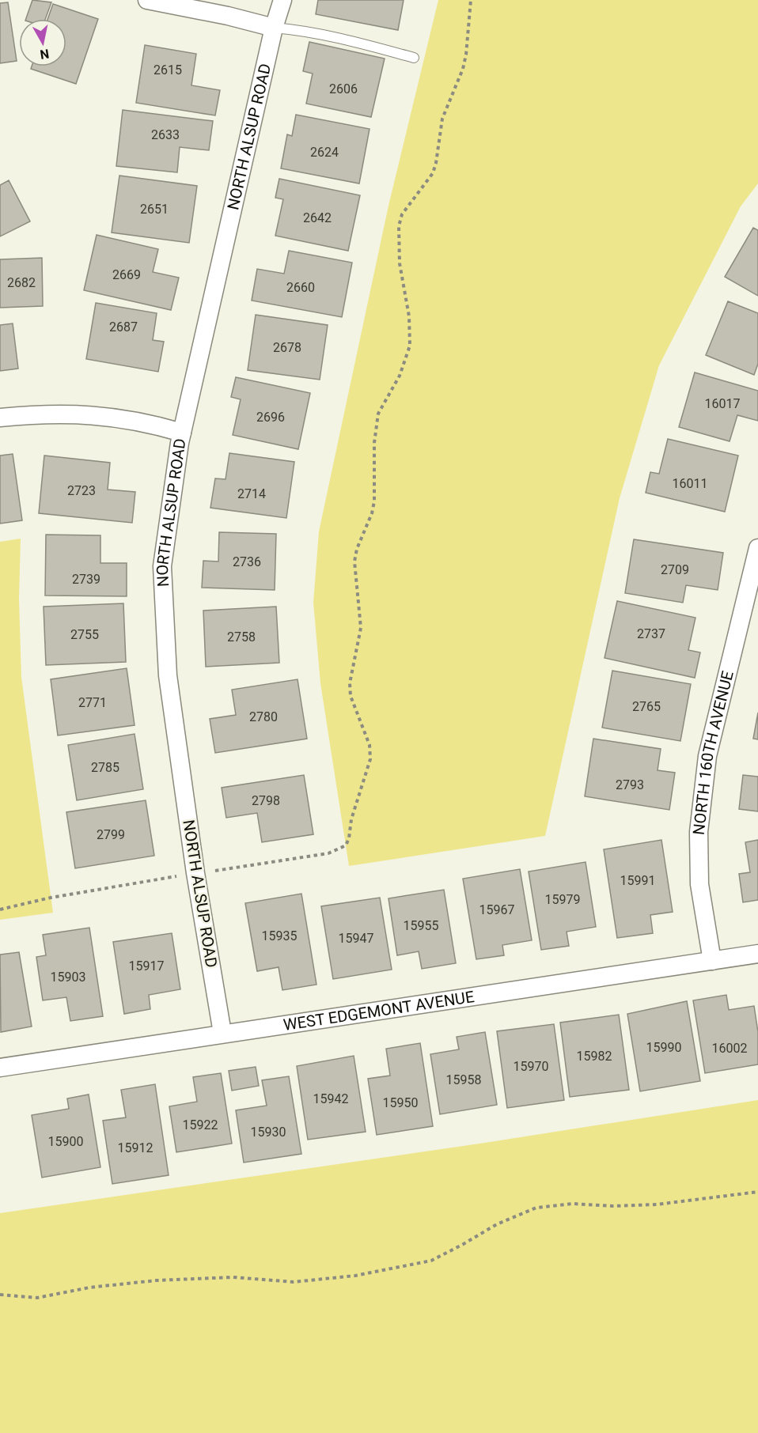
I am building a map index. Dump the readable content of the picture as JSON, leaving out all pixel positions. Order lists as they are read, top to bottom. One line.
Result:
{"streets":{"street":["NORTH ALSUP ROAD","NORTH 160TH AVENUE","WEST EDGEMONT AVENUE"]},"crossings":[["NORTH ALSUP ROAD","WEST EDGEMONT AVENUE"],["NORTH 160TH AVENUE","WEST EDGEMONT AVENUE"]],"house_numbers":["2615","2606","2633","2624","2651","2642","2669","2682","2660","2687","2678","16017","2696","16011","2723","2714","2736","2709","2739","2737","2755","2758","2771","2765","2780","2785","2793","2798","2799","15991","15979","15967","15955","15935","15947","15917","15903","15990","16002","15982","15970","15958","15942","15950","15922","15930","15900","15912"],"north":"bottom"}
